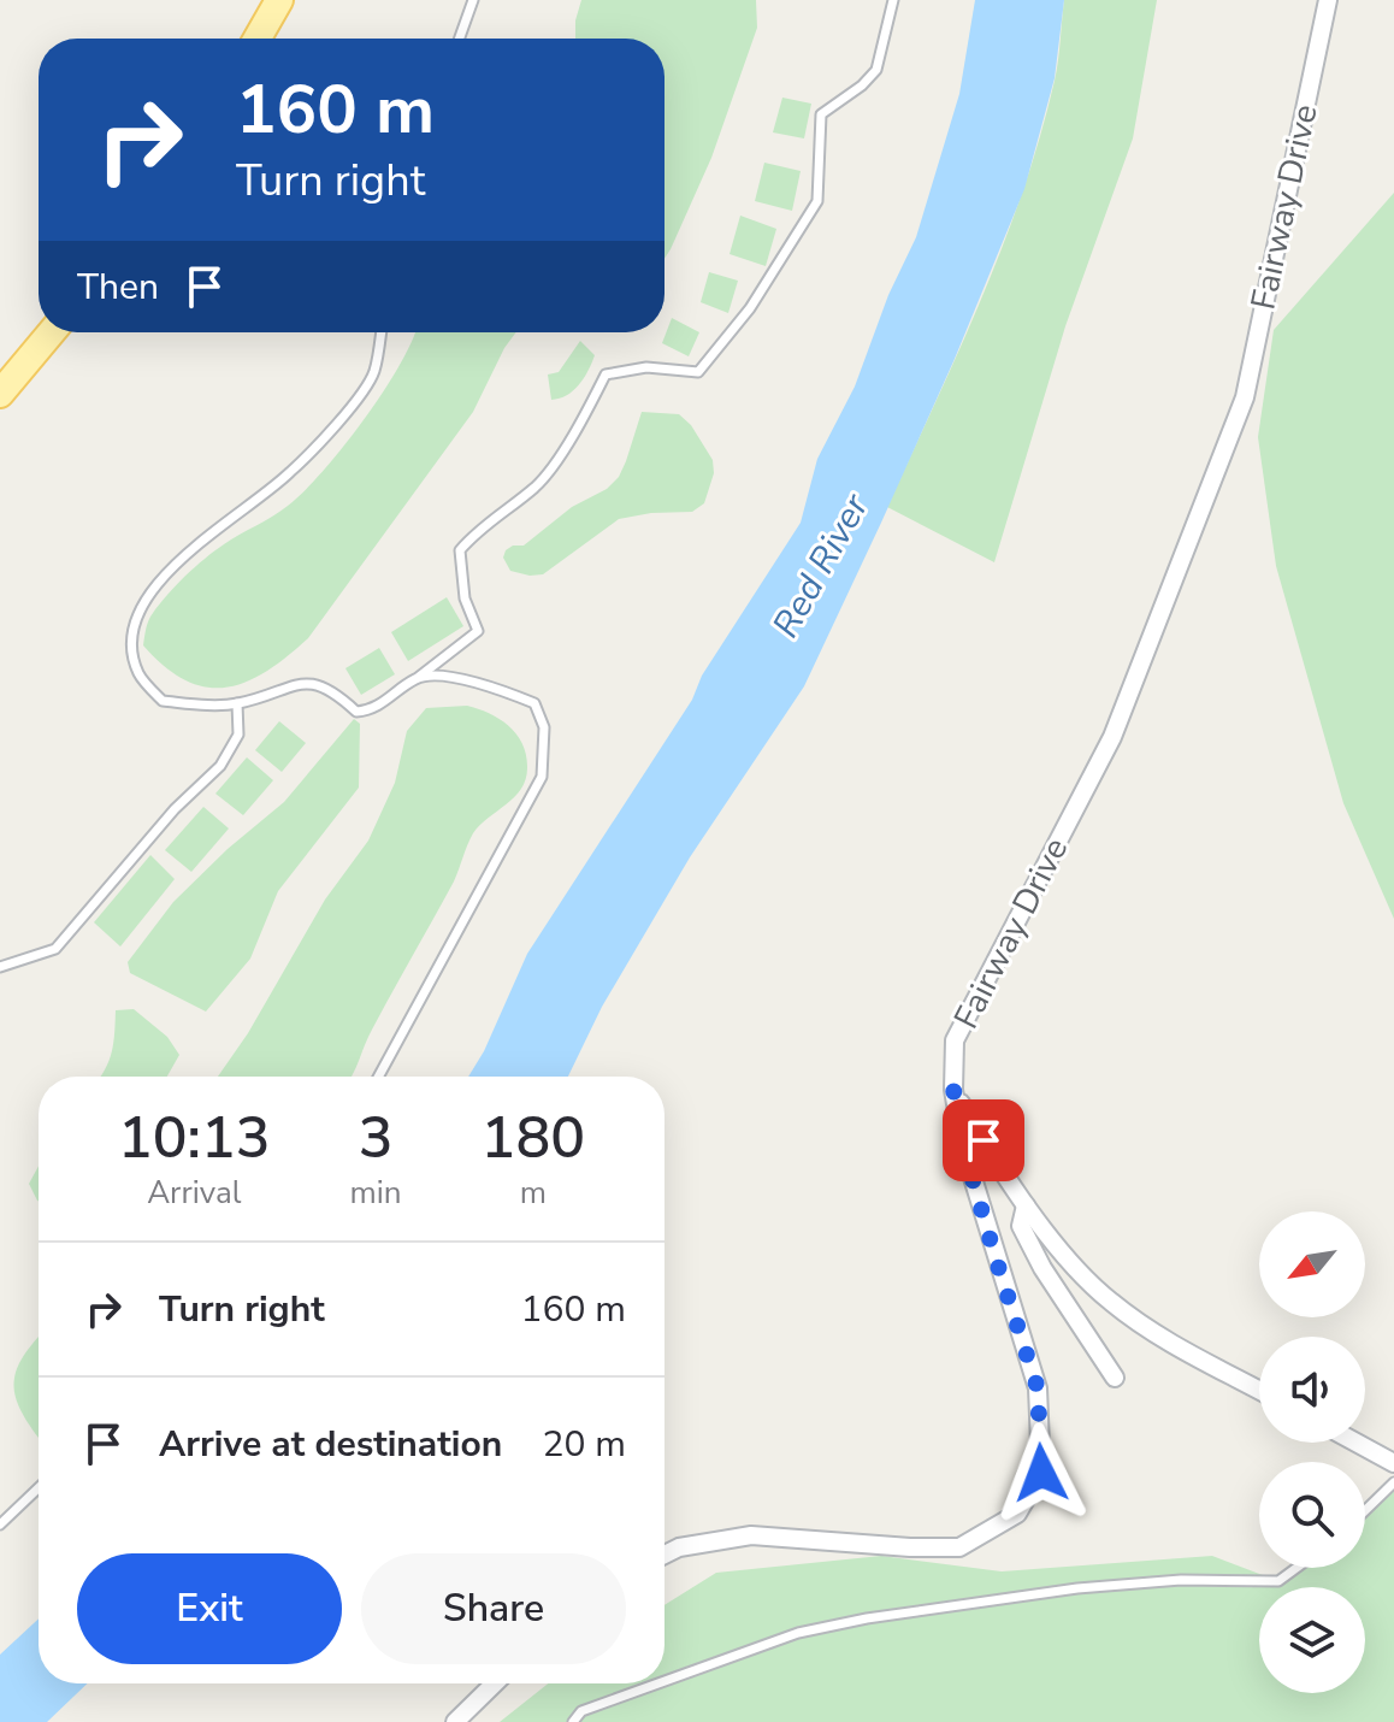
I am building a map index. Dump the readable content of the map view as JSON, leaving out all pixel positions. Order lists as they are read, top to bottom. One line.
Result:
{"streets":{"street":["Fairway Drive"]},"water":["Red River"],"north":"bottom left","page":{"turn":["160 m","Turn right"],"then":"Then","eta":["10:13","Arrival","3","min","180","m"],"list":[{"name":"Turn right","value":"160 m"},{"name":"Arrive at destination","value":"20 m"}],"buttons":["Exit","Share"]}}
